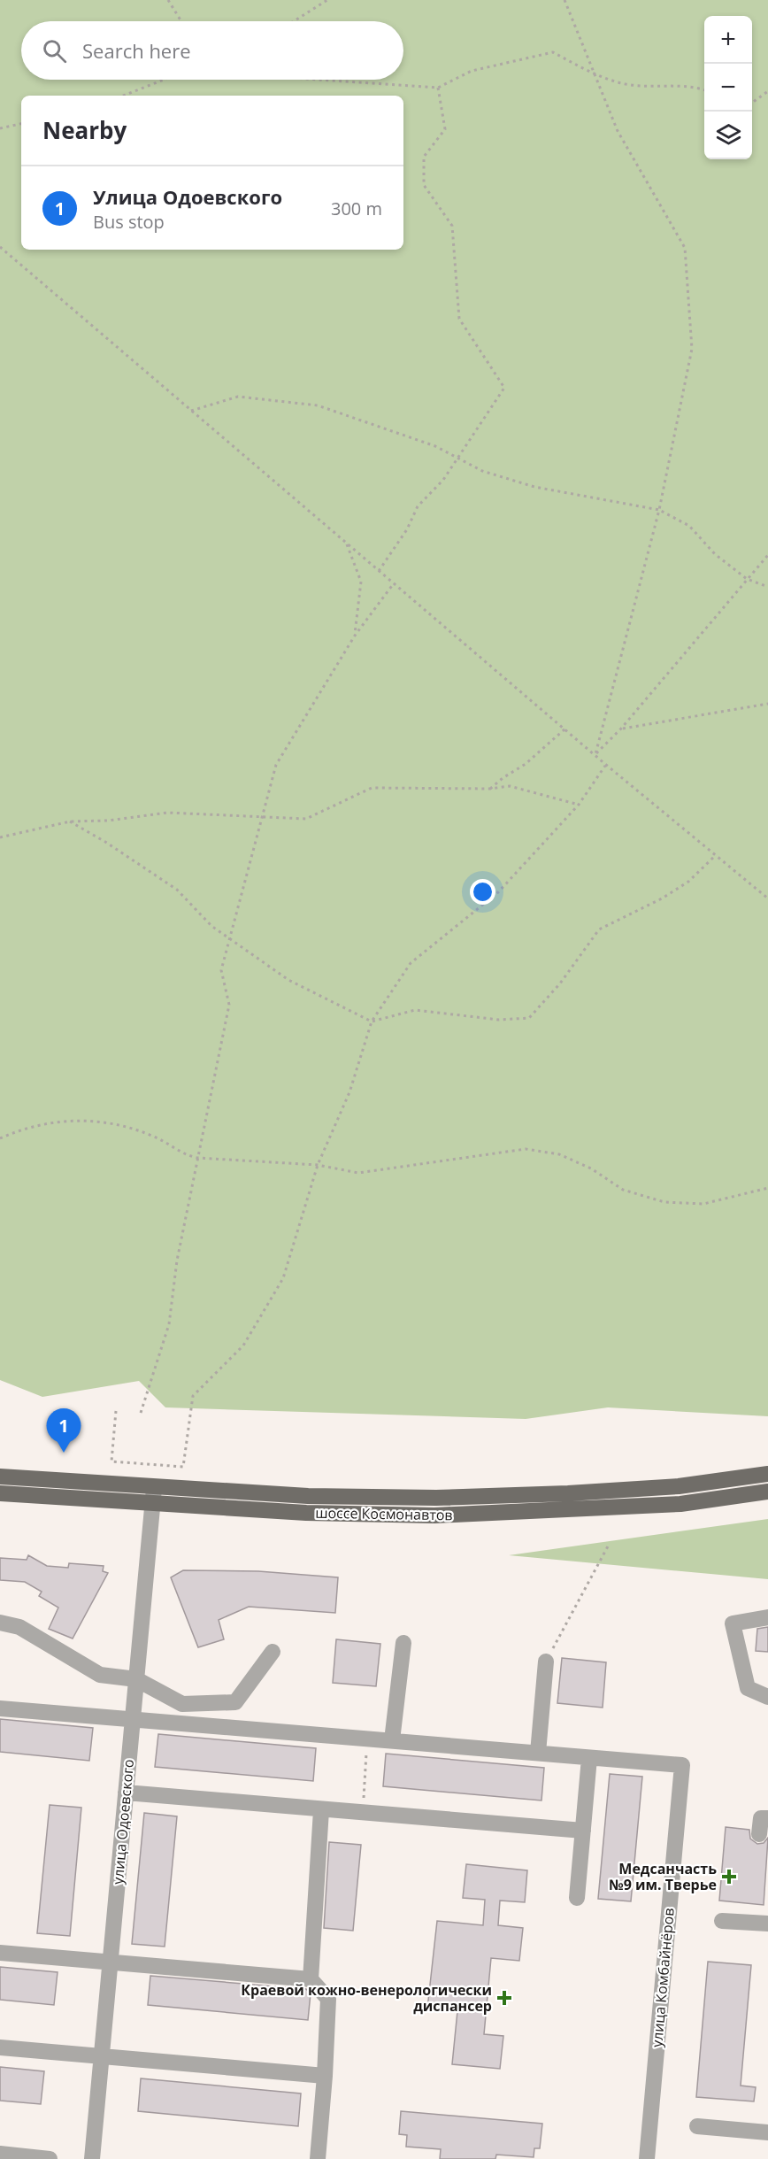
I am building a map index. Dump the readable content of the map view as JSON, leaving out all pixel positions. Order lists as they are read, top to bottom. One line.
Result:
{"streets":{"main road":["шоссе Космонавтов"],"street":["улица Одоевского","улица Комбайнёров"]},"crossings":[["шоссе Космонавтов","улица Одоевского"]],"places":{"health":["Медсанчасть №9 им. Тверье","Краевой кожно-венерологически диспансер"]},"page":{"map_buttons":["+","−"],"search":"Search here","heading":"Nearby","list":[{"mark":"1","name":"Улица Одоевского","note":"Bus stop","value":"300 m"}],"pins":"1"}}
